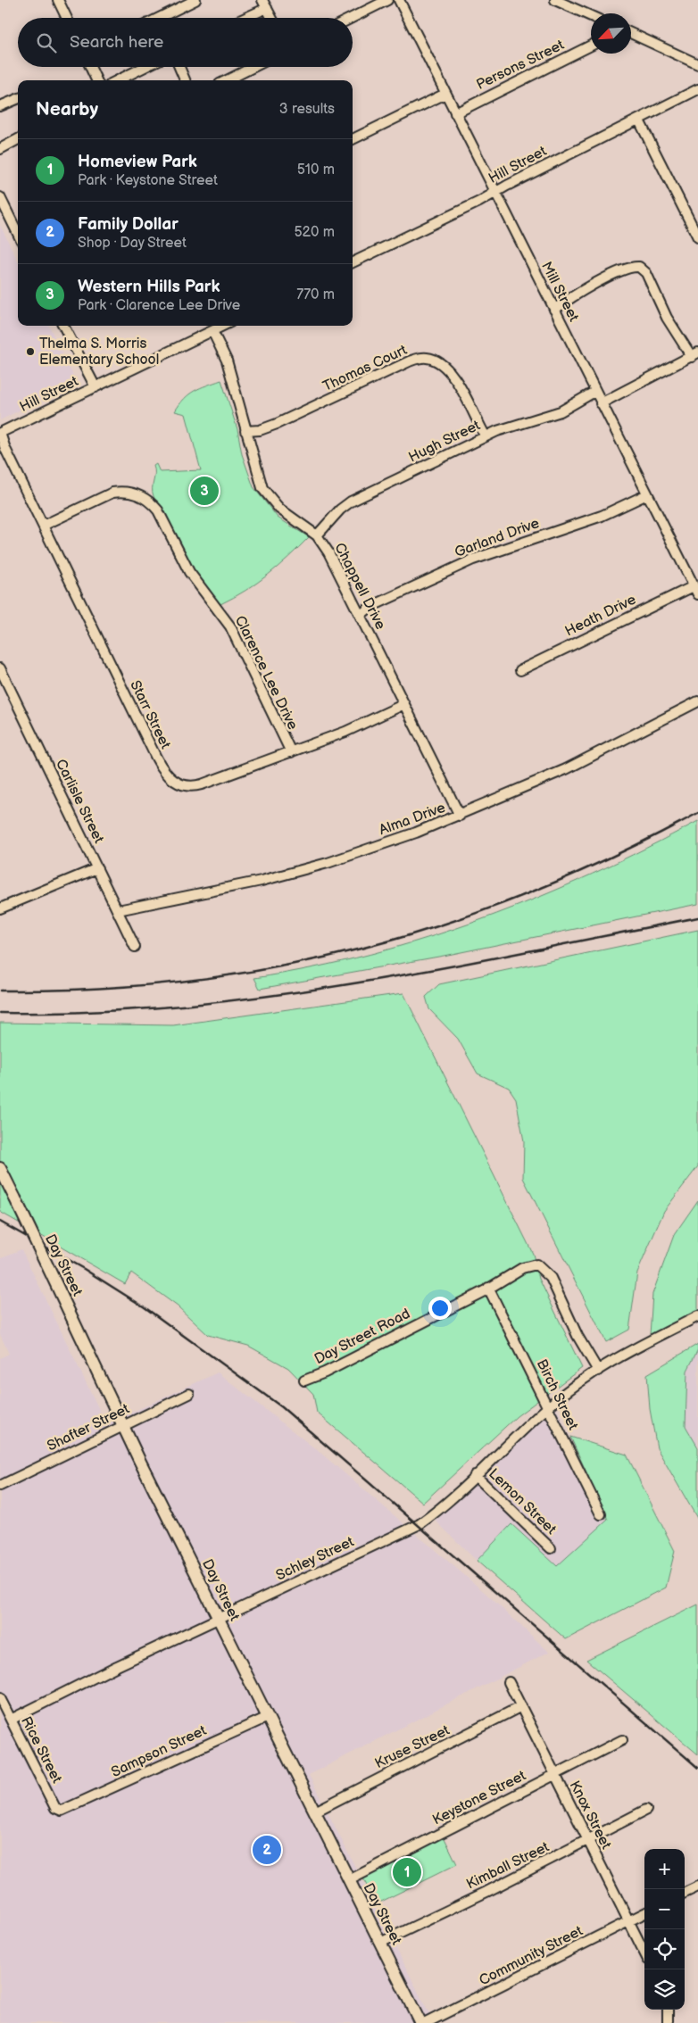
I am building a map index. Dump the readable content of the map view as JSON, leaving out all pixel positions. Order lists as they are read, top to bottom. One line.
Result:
{"streets":{"main road":["Day Street"],"street":["Persons Street","Hill Street","Mill Street","Thomas Court","Hugh Street","Garland Drive","Chappell Drive","Heath Drive","Clarence Lee Drive","Starr Street","Carlisle Street","Alma Drive","Day Street Road","Birch Street","Shafter Street","Lemon Street","Schley Street","Kruse Street","Rice Street","Sampson Street","Keystone Street","Knox Street","Kimball Street","Community Street"]},"crossings":[["Persons Street","Mill Street"],["Hill Street","Mill Street"],["Hill Street","Chappell Drive"],["Hill Street","Starr Street"],["Mill Street","Hugh Street"],["Mill Street","Garland Drive"],["Mill Street","Heath Drive"],["Thomas Court","Hugh Street"],["Thomas Court","Chappell Drive"],["Hugh Street","Chappell Drive"],["Garland Drive","Chappell Drive"],["Chappell Drive","Starr Street"],["Chappell Drive","Alma Drive"],["Clarence Lee Drive","Starr Street"],["Carlisle Street","Alma Drive"],["Day Street","Shafter Street"],["Day Street","Schley Street"],["Day Street","Kruse Street"],["Day Street","Sampson Street"],["Day Street","Keystone Street"],["Day Street","Kimball Street"],["Day Street Road","Birch Street"],["Day Street Road","Schley Street"],["Birch Street","Schley Street"],["Lemon Street","Schley Street"],["Schley Street","Rice Street"],["Kruse Street","Knox Street"],["Rice Street","Sampson Street"],["Keystone Street","Knox Street"],["Knox Street","Kimball Street"],["Knox Street","Community Street"]],"places":["Thelma S. Morris Elementary School"],"north":"bottom left","page":{"search":"Search here","heading":["Nearby","3 results"],"list":[{"mark":"1","name":"Homeview Park","note":"Park · Keystone Street","value":"510 m"},{"mark":"2","name":"Family Dollar","note":"Shop · Day Street","value":"520 m"},{"mark":"3","name":"Western Hills Park","note":"Park · Clarence Lee Drive","value":"770 m"}],"pins":["3","2","1"],"map_buttons":["+","−"]}}
